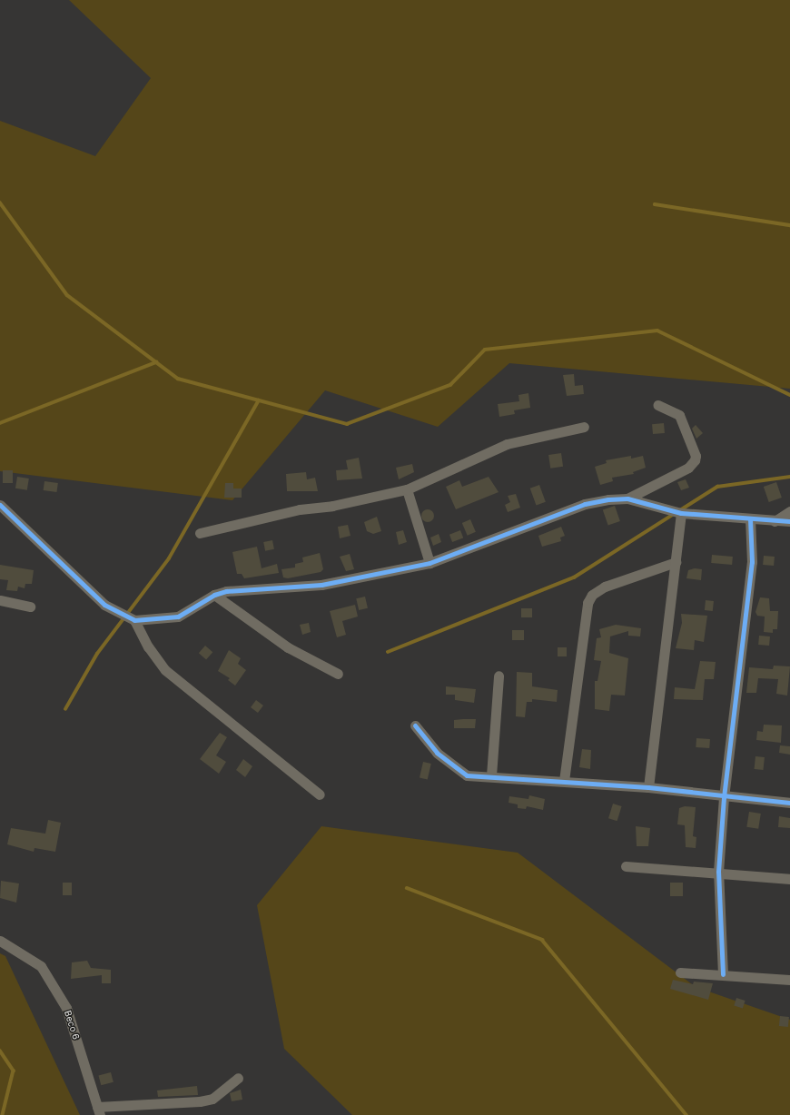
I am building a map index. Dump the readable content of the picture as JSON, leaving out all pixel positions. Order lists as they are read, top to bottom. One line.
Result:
{"streets":{"street":["Beco 6"]}}
